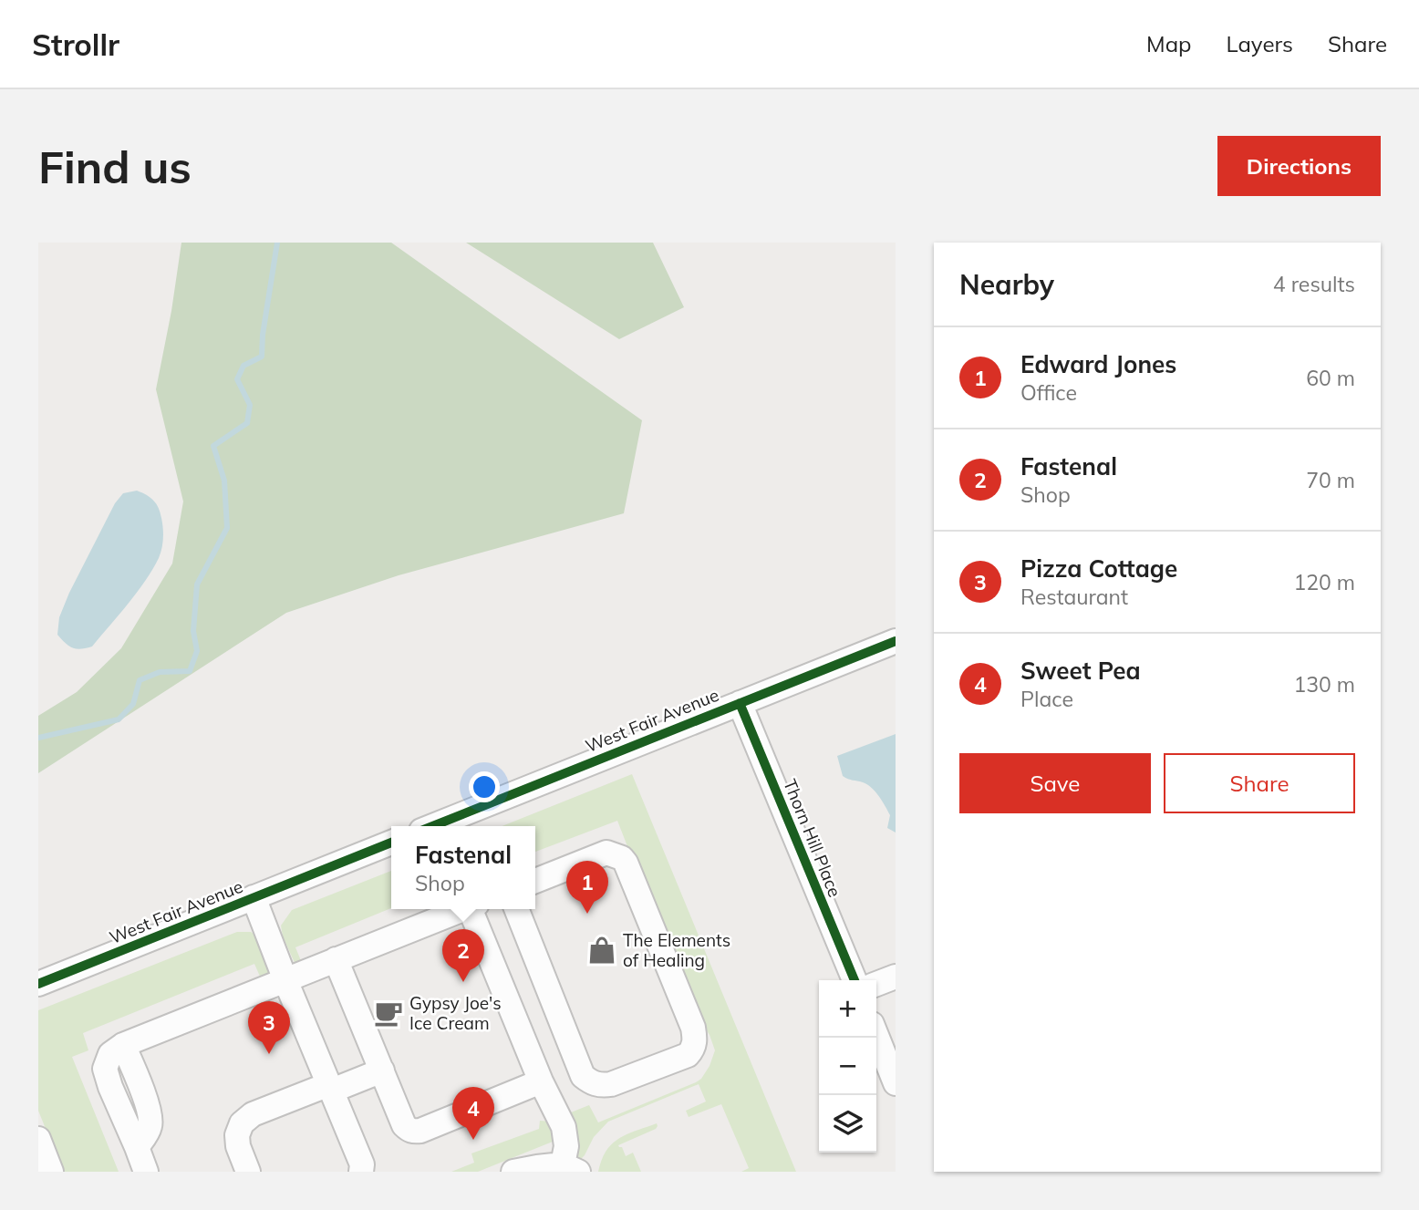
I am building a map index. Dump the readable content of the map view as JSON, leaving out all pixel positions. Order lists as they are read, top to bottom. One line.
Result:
{"streets":{"street":["West Fair Avenue","Thorn Hill Place"]},"crossings":[["West Fair Avenue","Thorn Hill Place"]],"places":{"shop":["The Elements of Healing"],"cafe":["Gypsy Joe's Ice Cream"]},"page":{"header":"Strollr","nav":["Map","Layers","Share"],"buttons":["Directions",["Save","Share"]],"title":"Find us","heading":["Nearby","4 results"],"list":[{"mark":"1","name":"Edward Jones","note":"Office","value":"60 m"},{"mark":"2","name":"Fastenal","note":"Shop","value":"70 m"},{"mark":"3","name":"Pizza Cottage","note":"Restaurant","value":"120 m"},{"mark":"4","name":"Sweet Pea","note":"Place","value":"130 m"}],"popup":["Fastenal","Shop"],"pins":["1","2","3","4"],"map_buttons":["+","−"]}}
